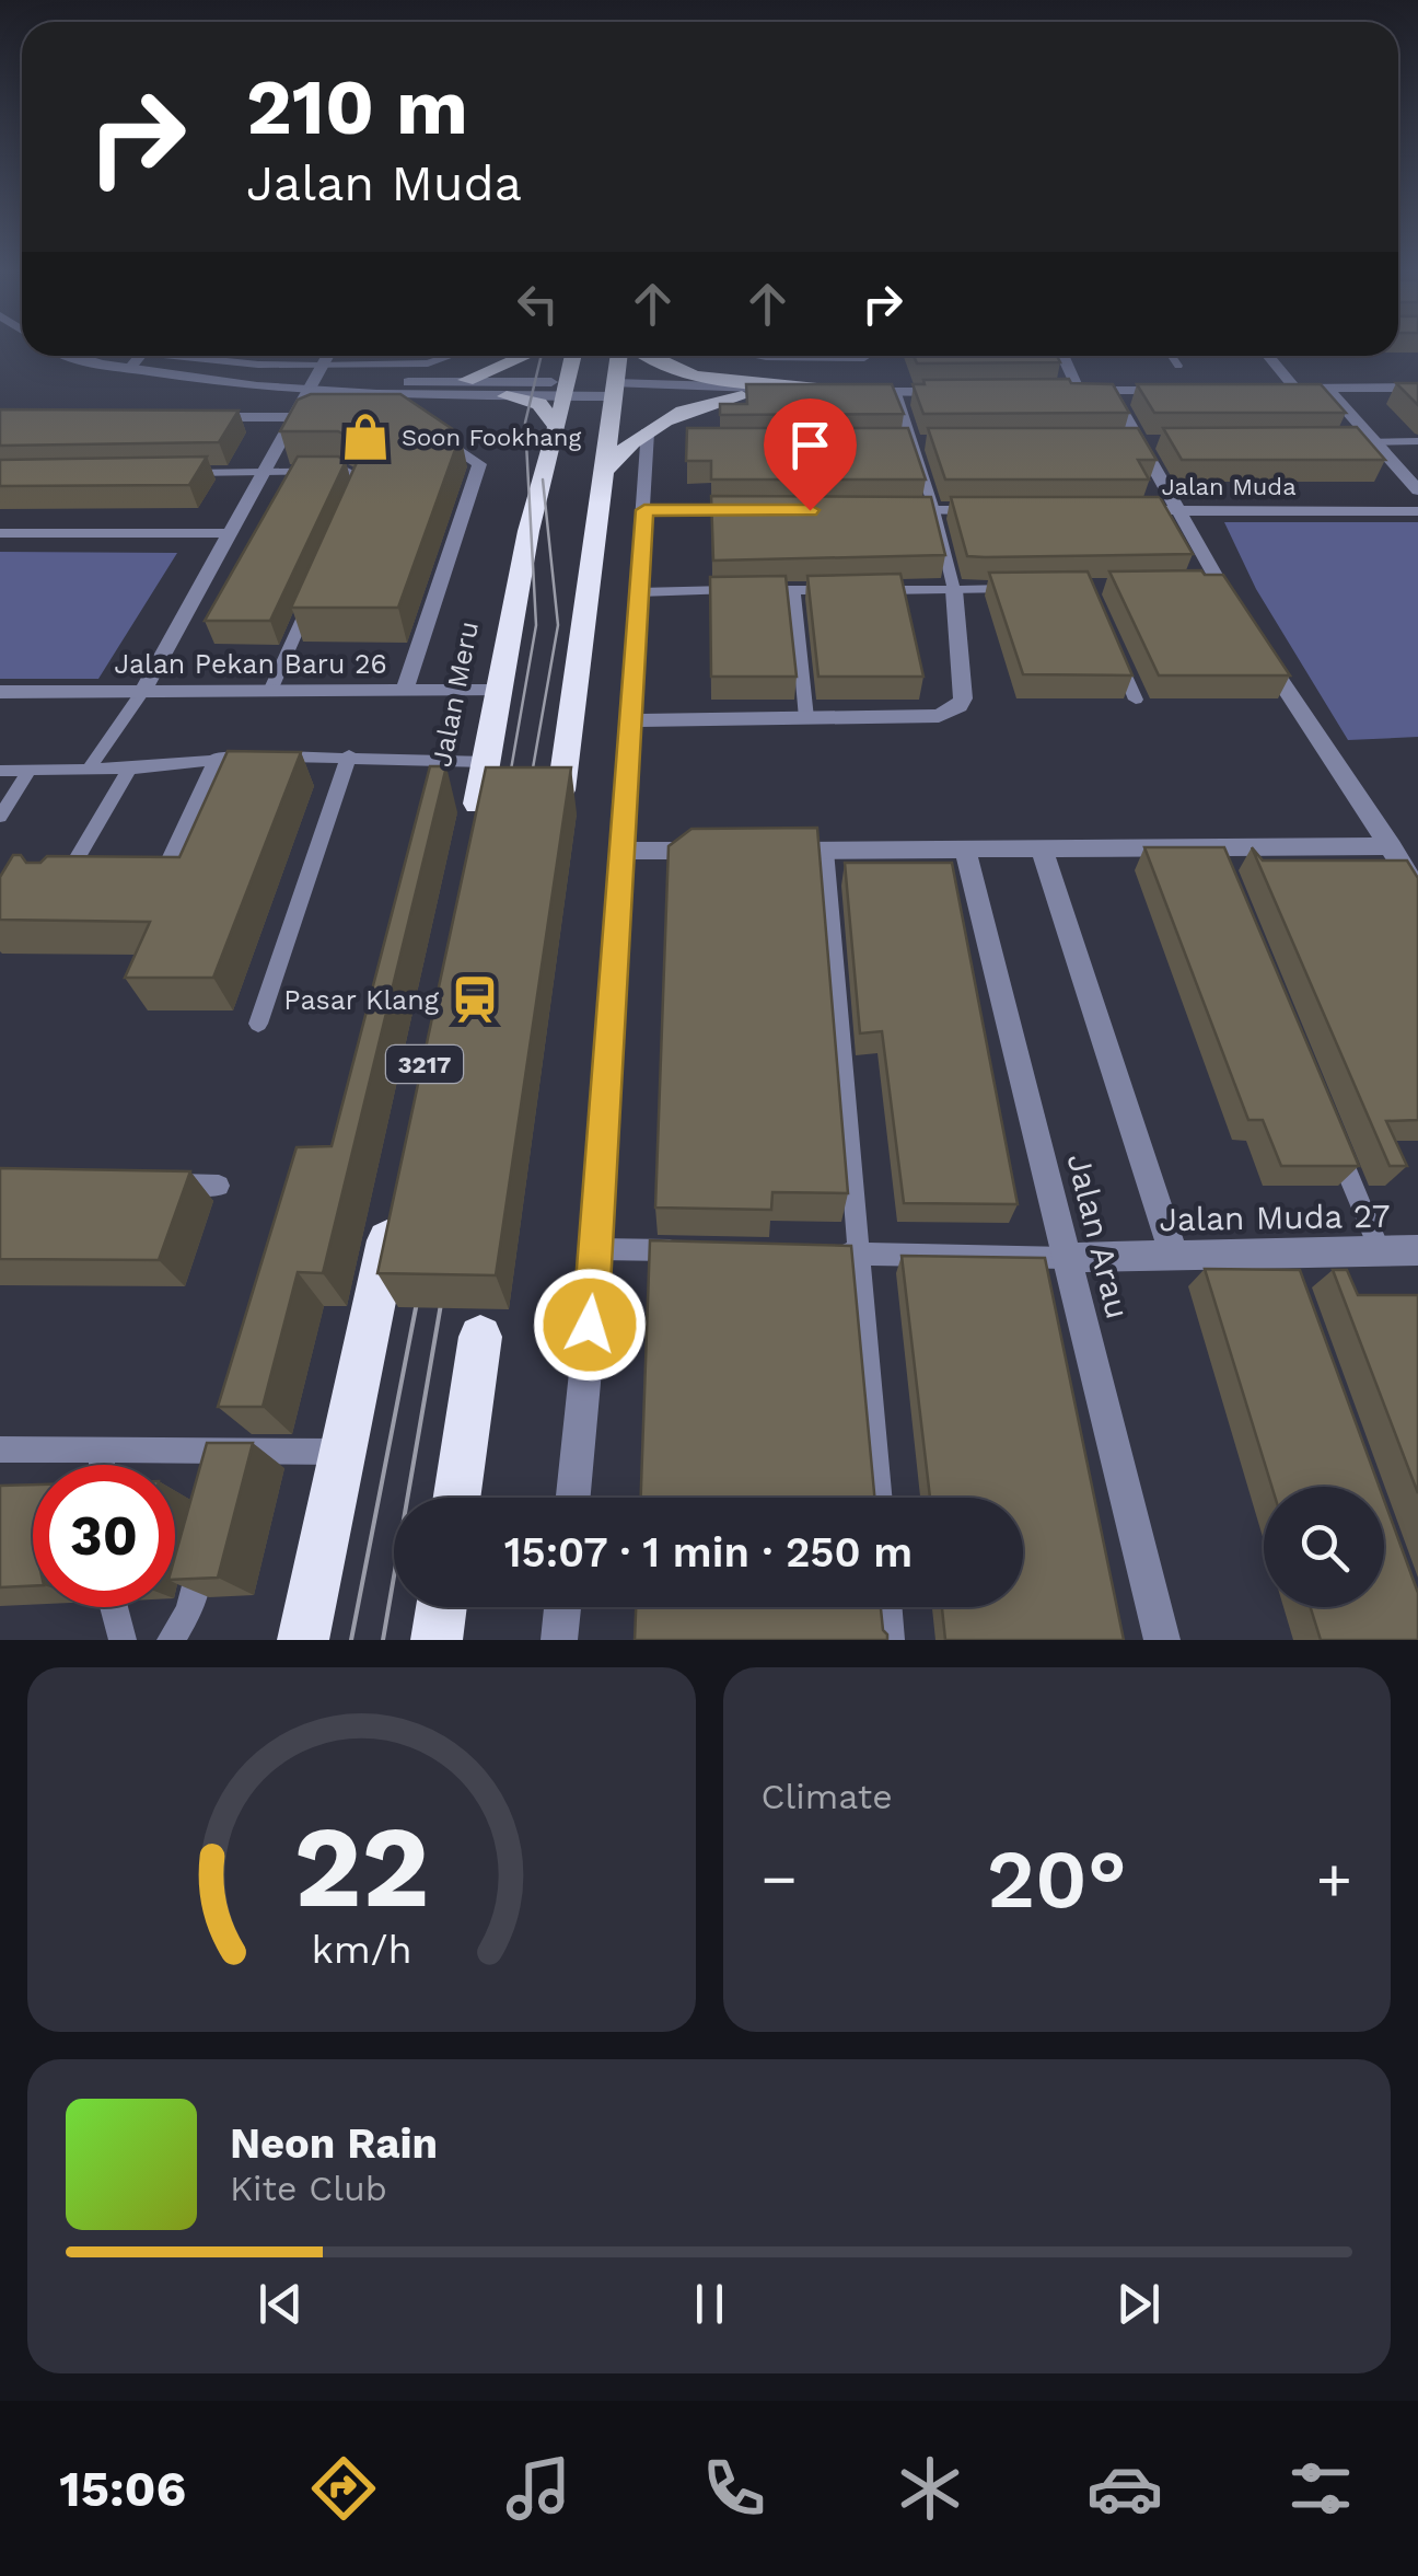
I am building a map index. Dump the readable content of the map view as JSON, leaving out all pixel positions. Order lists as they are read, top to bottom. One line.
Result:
{"streets":{"highway":["Jalan Meru"],"street":["Jalan Muda","Jalan Pekan Baru 26","Jalan Muda 27","Jalan Arau"]},"crossings":[["Jalan Pekan Baru 26","Jalan Meru"],["Jalan Muda 27","Jalan Arau"]],"places":{"shop":["Soon Fookhang"],"station":["Pasar Klang"]},"page":{"turn":["210 m","Jalan Muda"],"limit":"30","trip":"15:07 · 1 min · 250 m","tile":"Climate","heat":["−","20°","+"],"song":["Neon Rain","Kite Club"],"tabs":"15:06","gauge":["22","km/h"]}}
